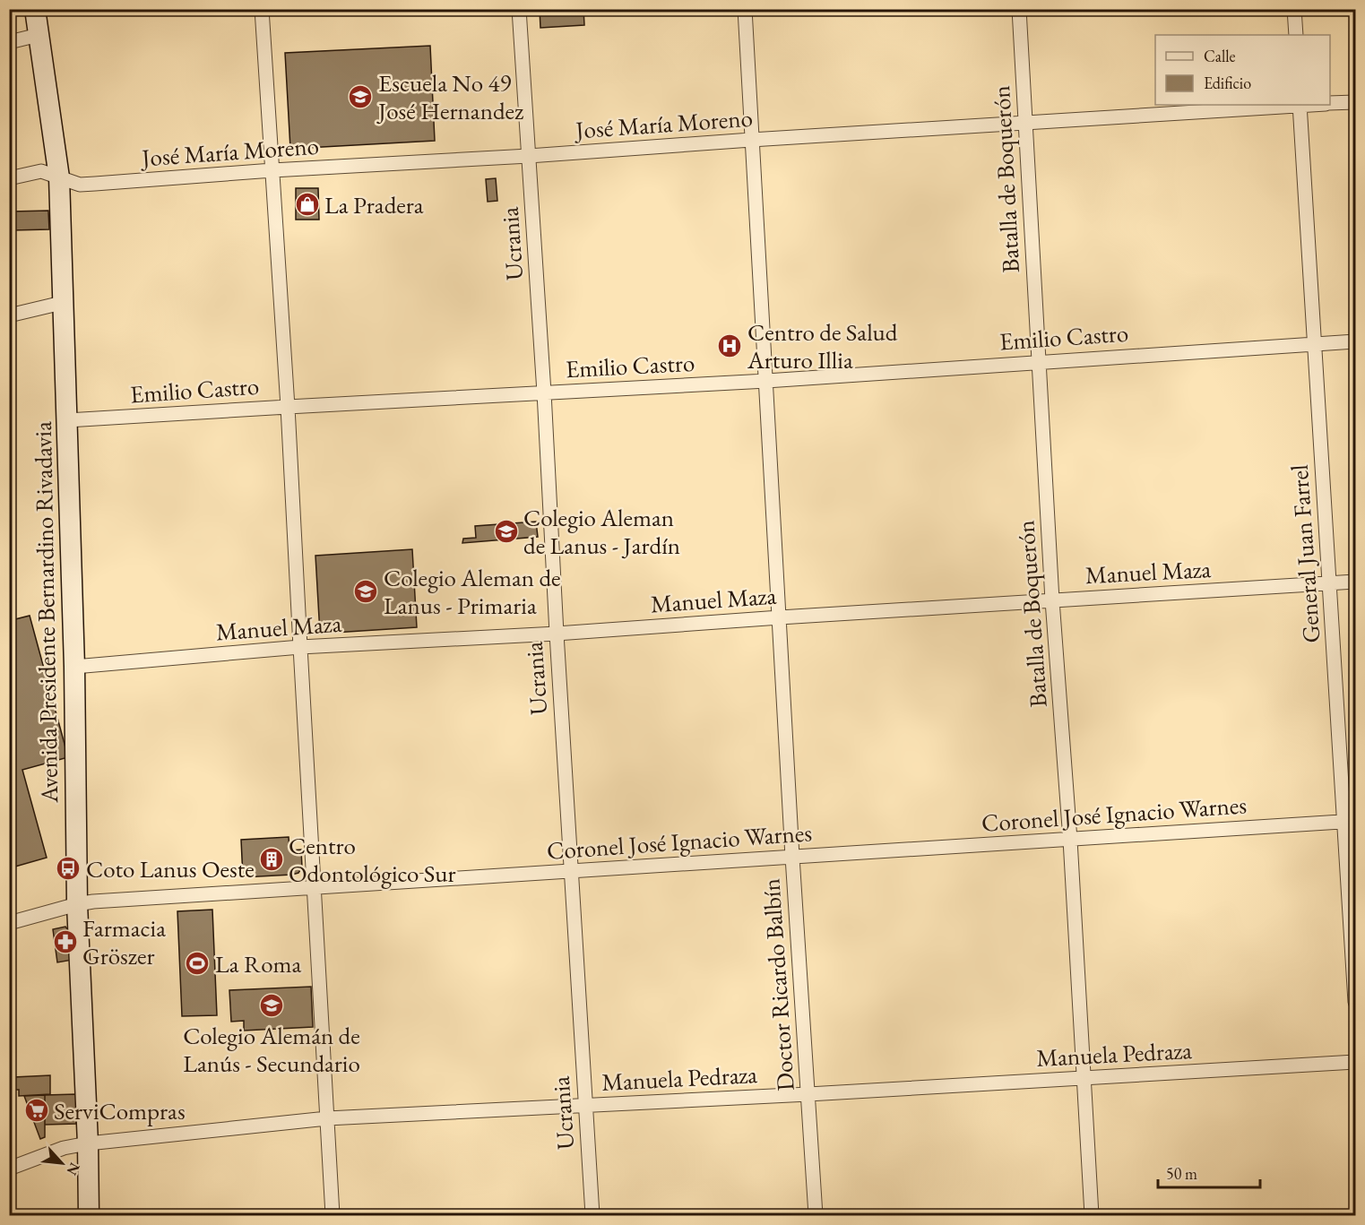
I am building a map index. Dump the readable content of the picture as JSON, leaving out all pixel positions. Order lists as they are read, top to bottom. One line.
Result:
{"streets":{"street":["José María Moreno","Batalla de Boquerón","Ucrania","Emilio Castro","General Juan Farrel","Manuel Maza","Avenida Presidente Bernardino Rivadavia","Coronel José Ignacio Warnes","Doctor Ricardo Balbín","Manuela Pedraza"]},"crossings":[["José María Moreno","Batalla de Boquerón"],["José María Moreno","Ucrania"],["José María Moreno","Avenida Presidente Bernardino Rivadavia"],["José María Moreno","Doctor Ricardo Balbín"],["Batalla de Boquerón","Emilio Castro"],["Batalla de Boquerón","Manuel Maza"],["Batalla de Boquerón","Coronel José Ignacio Warnes"],["Batalla de Boquerón","Manuela Pedraza"],["Ucrania","Emilio Castro"],["Ucrania","Manuel Maza"],["Ucrania","Coronel José Ignacio Warnes"],["Ucrania","Manuela Pedraza"],["Emilio Castro","General Juan Farrel"],["Emilio Castro","Avenida Presidente Bernardino Rivadavia"],["Emilio Castro","Doctor Ricardo Balbín"],["General Juan Farrel","Manuel Maza"],["General Juan Farrel","Coronel José Ignacio Warnes"],["Manuel Maza","Avenida Presidente Bernardino Rivadavia"],["Manuel Maza","Doctor Ricardo Balbín"],["Avenida Presidente Bernardino Rivadavia","Coronel José Ignacio Warnes"],["Avenida Presidente Bernardino Rivadavia","Manuela Pedraza"],["Coronel José Ignacio Warnes","Doctor Ricardo Balbín"],["Doctor Ricardo Balbín","Manuela Pedraza"]],"places":{"school or university":["Escuela No 49 José Hernandez","Colegio Aleman de Lanus - Jardín","Colegio Aleman de Lanus - Primaria","Colegio Alemán de Lanús - Secundario"],"shop":["La Pradera"],"hospital":["Centro de Salud Arturo Illia"],"building":["Centro Odontológico Sur"],"bus stop":["Coto Lanus Oeste"],"pharmacy":["Farmacia Gröszer"],"sports":["La Roma"],"supermarket":["ServiCompras"]},"legend":["Calle","Edificio"],"scale_bar":"50 m","north":"bottom right"}
